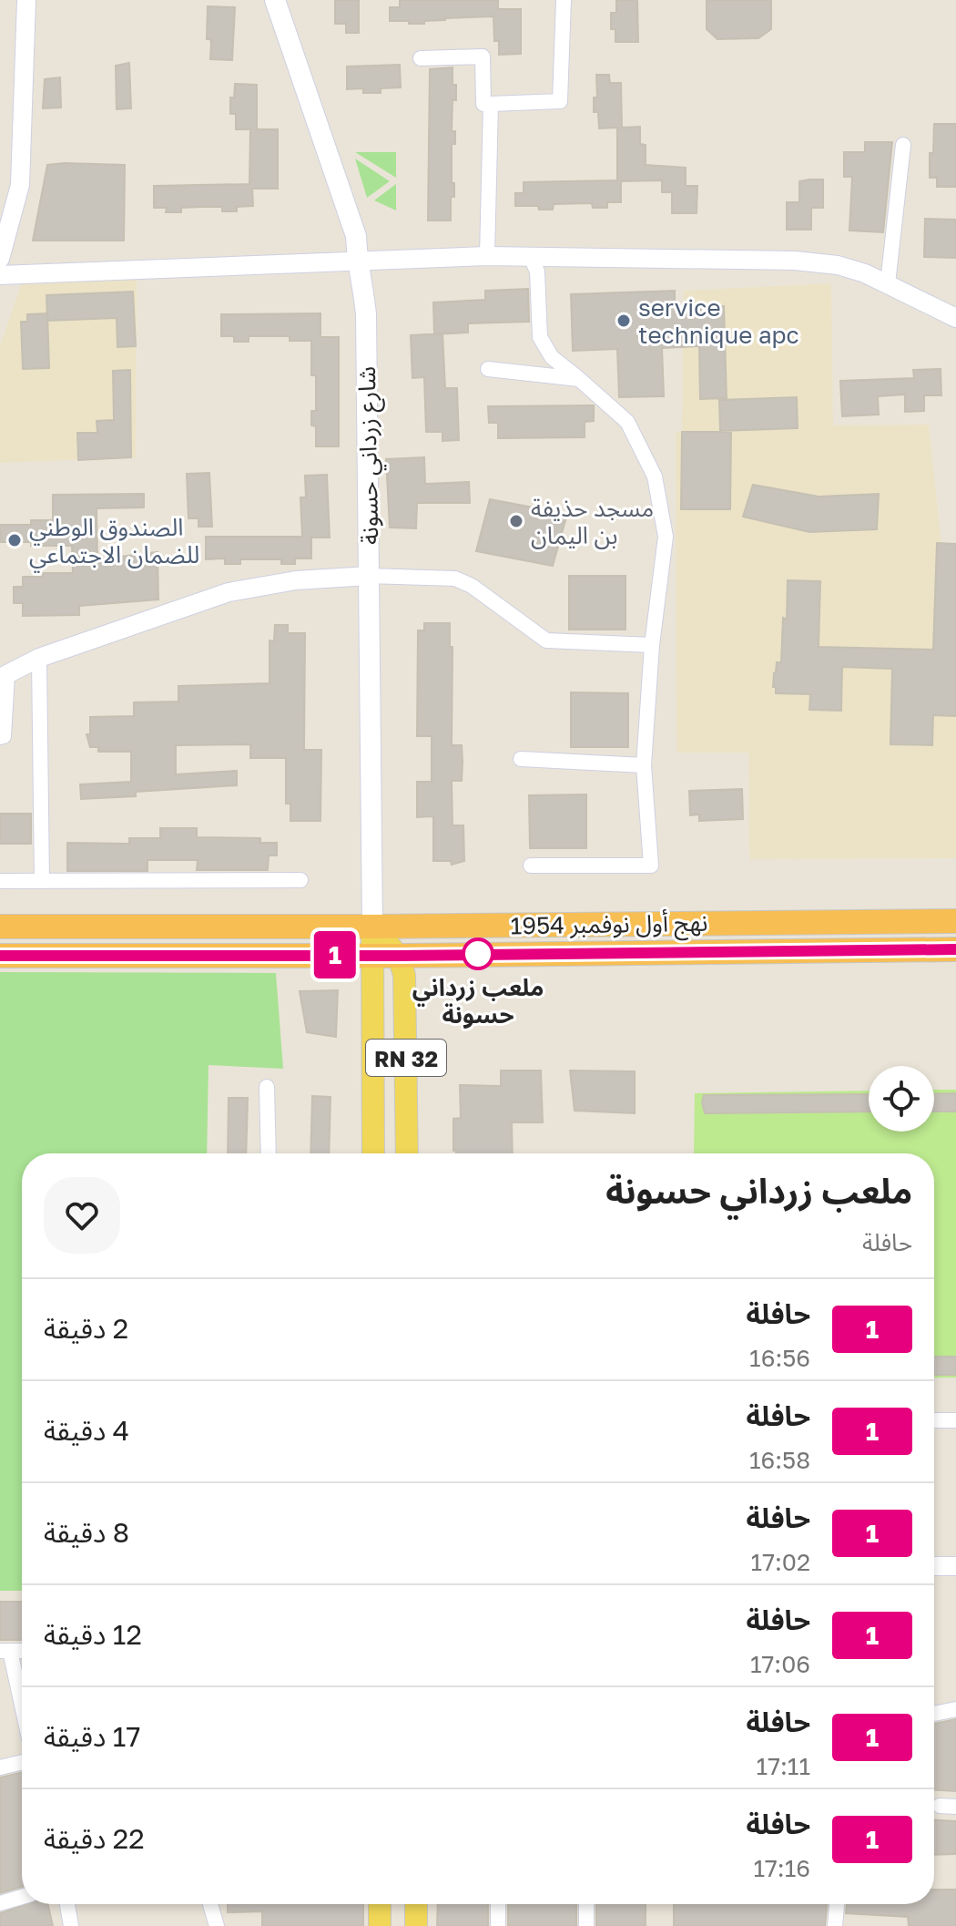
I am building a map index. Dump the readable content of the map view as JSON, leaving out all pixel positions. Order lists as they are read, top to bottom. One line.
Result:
{"streets":{"highway":["نهج أول نوفمبر 1954"],"main road":["شارع زرداني حسونة","RN 32"]},"crossings":[["شارع زرداني حسونة","نهج أول نوفمبر 1954"],["شارع زرداني حسونة","RN 32"],["نهج أول نوفمبر 1954","RN 32"]],"places":["service technique apc","مسجد حذيفة بن اليمان","الصندوق الوطني للضمان الاجتماعي","ملعب زرداني حسونة"],"lines":["bus line 1"],"page":{"on_map":"1","heading":["ملعب زرداني حسونة","حافلة"],"list":[{"mark":"1","name":"حافلة","note":"16:56","value":"2 دقيقة"},{"mark":"1","name":"حافلة","note":"16:58","value":"4 دقيقة"},{"mark":"1","name":"حافلة","note":"17:02","value":"8 دقيقة"},{"mark":"1","name":"حافلة","note":"17:06","value":"12 دقيقة"},{"mark":"1","name":"حافلة","note":"17:11","value":"17 دقيقة"},{"mark":"1","name":"حافلة","note":"17:16","value":"22 دقيقة"}]}}
